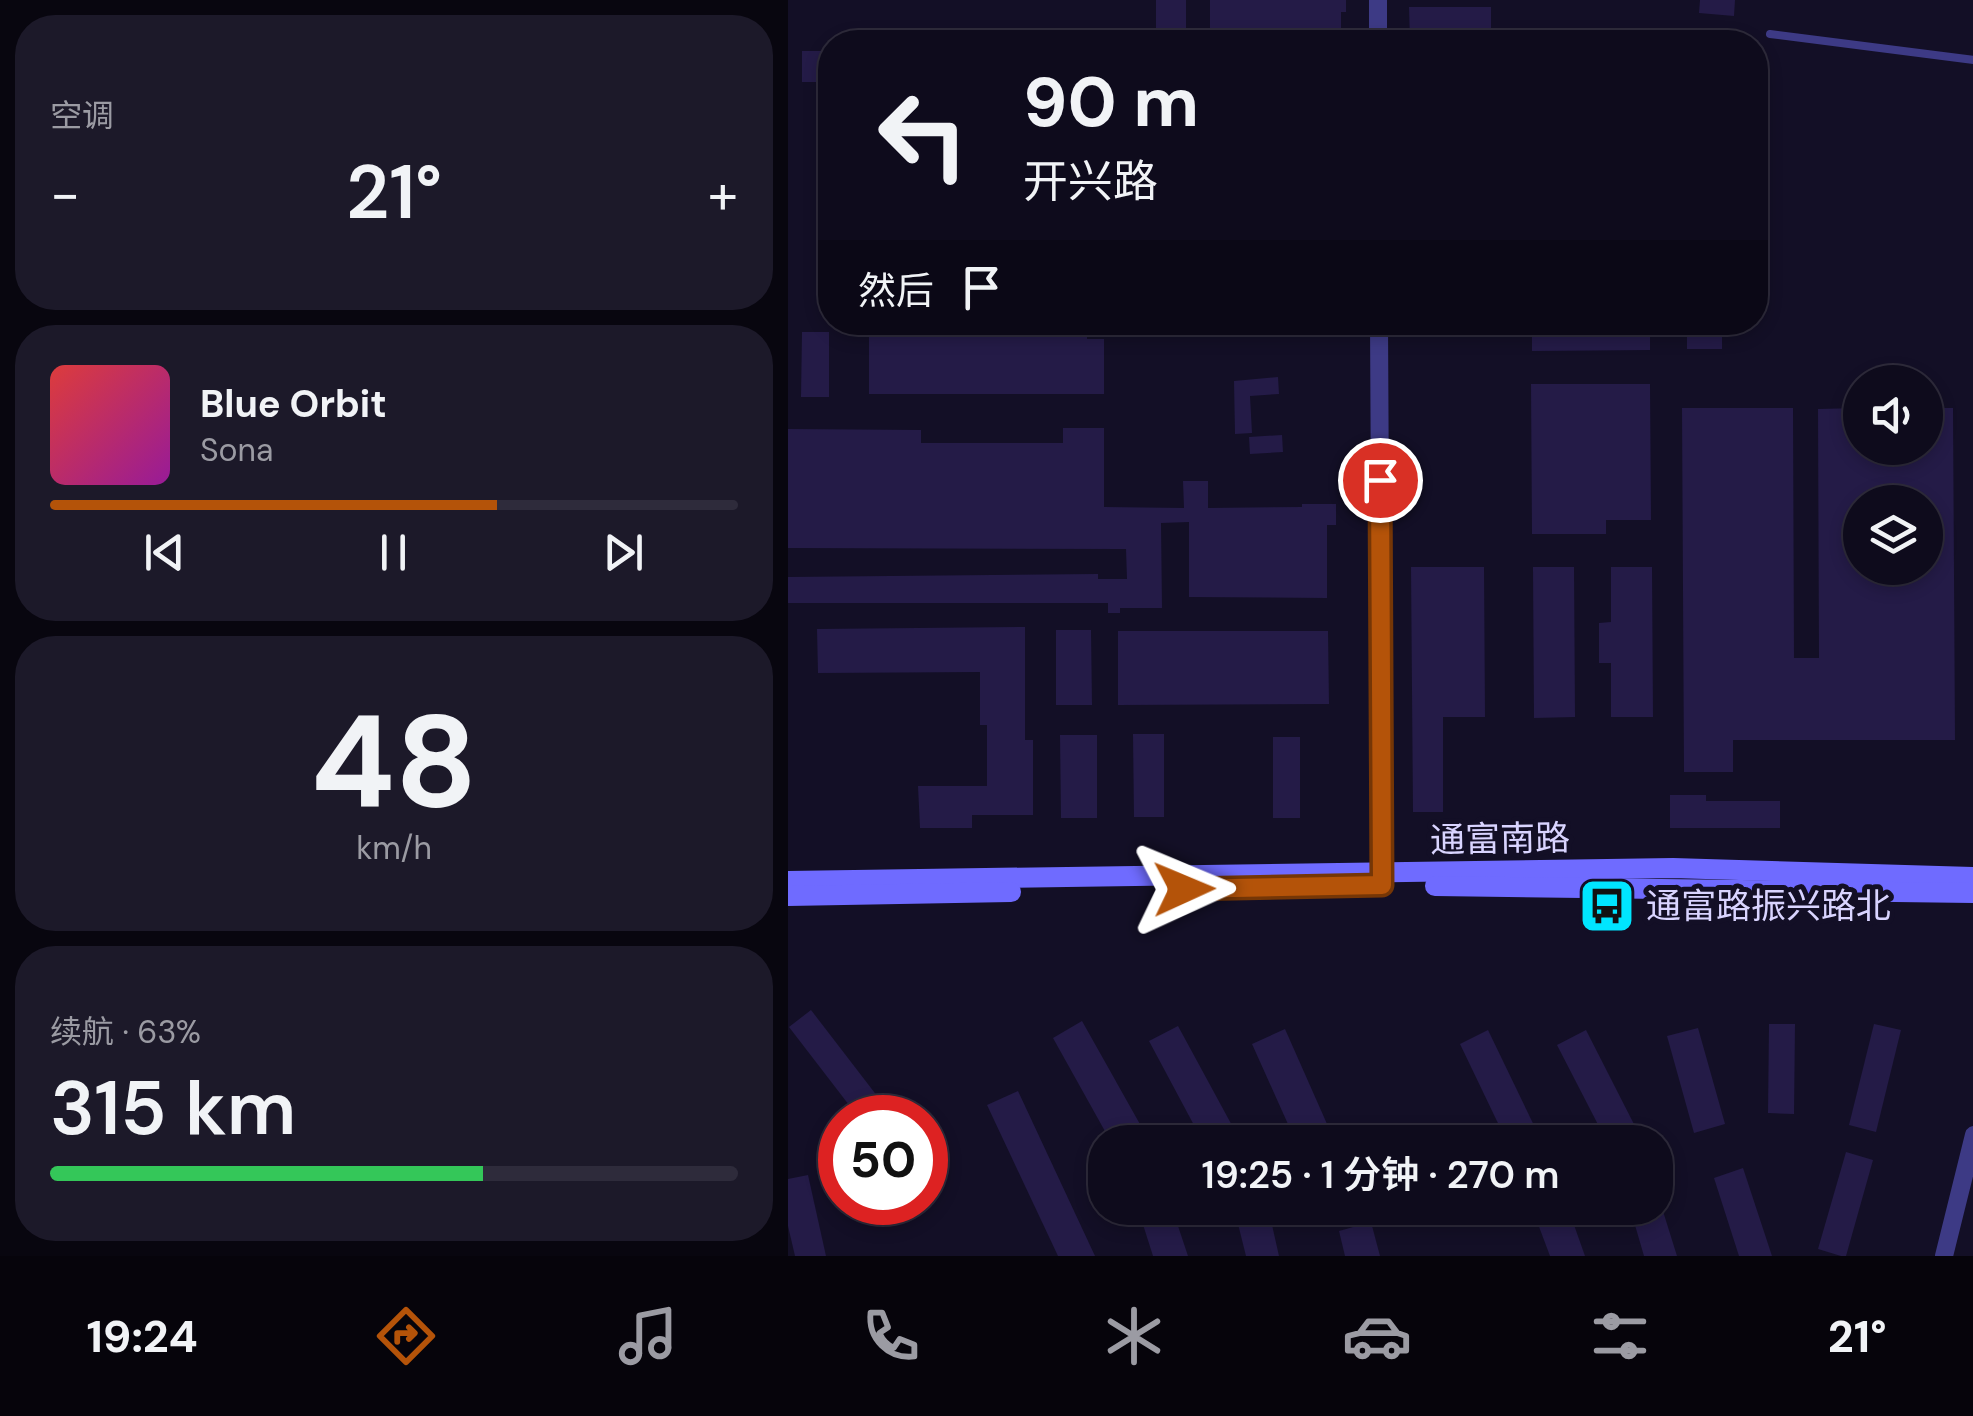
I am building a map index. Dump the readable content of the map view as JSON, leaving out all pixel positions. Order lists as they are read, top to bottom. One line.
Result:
{"streets":{"main road":["通富南路"]},"places":{"bus stop":["通富路振兴路北"]},"page":{"tile":["空调",["48","km/h"],["续航 · 63%","315 km"]],"turn":["90 m","开兴路"],"heat":["−","21°","+"],"then":"然后","song":["Blue Orbit","Sona"],"limit":"50","trip":"19:25 · 1 分钟 · 270 m","tabs":["19:24","21°"]}}
